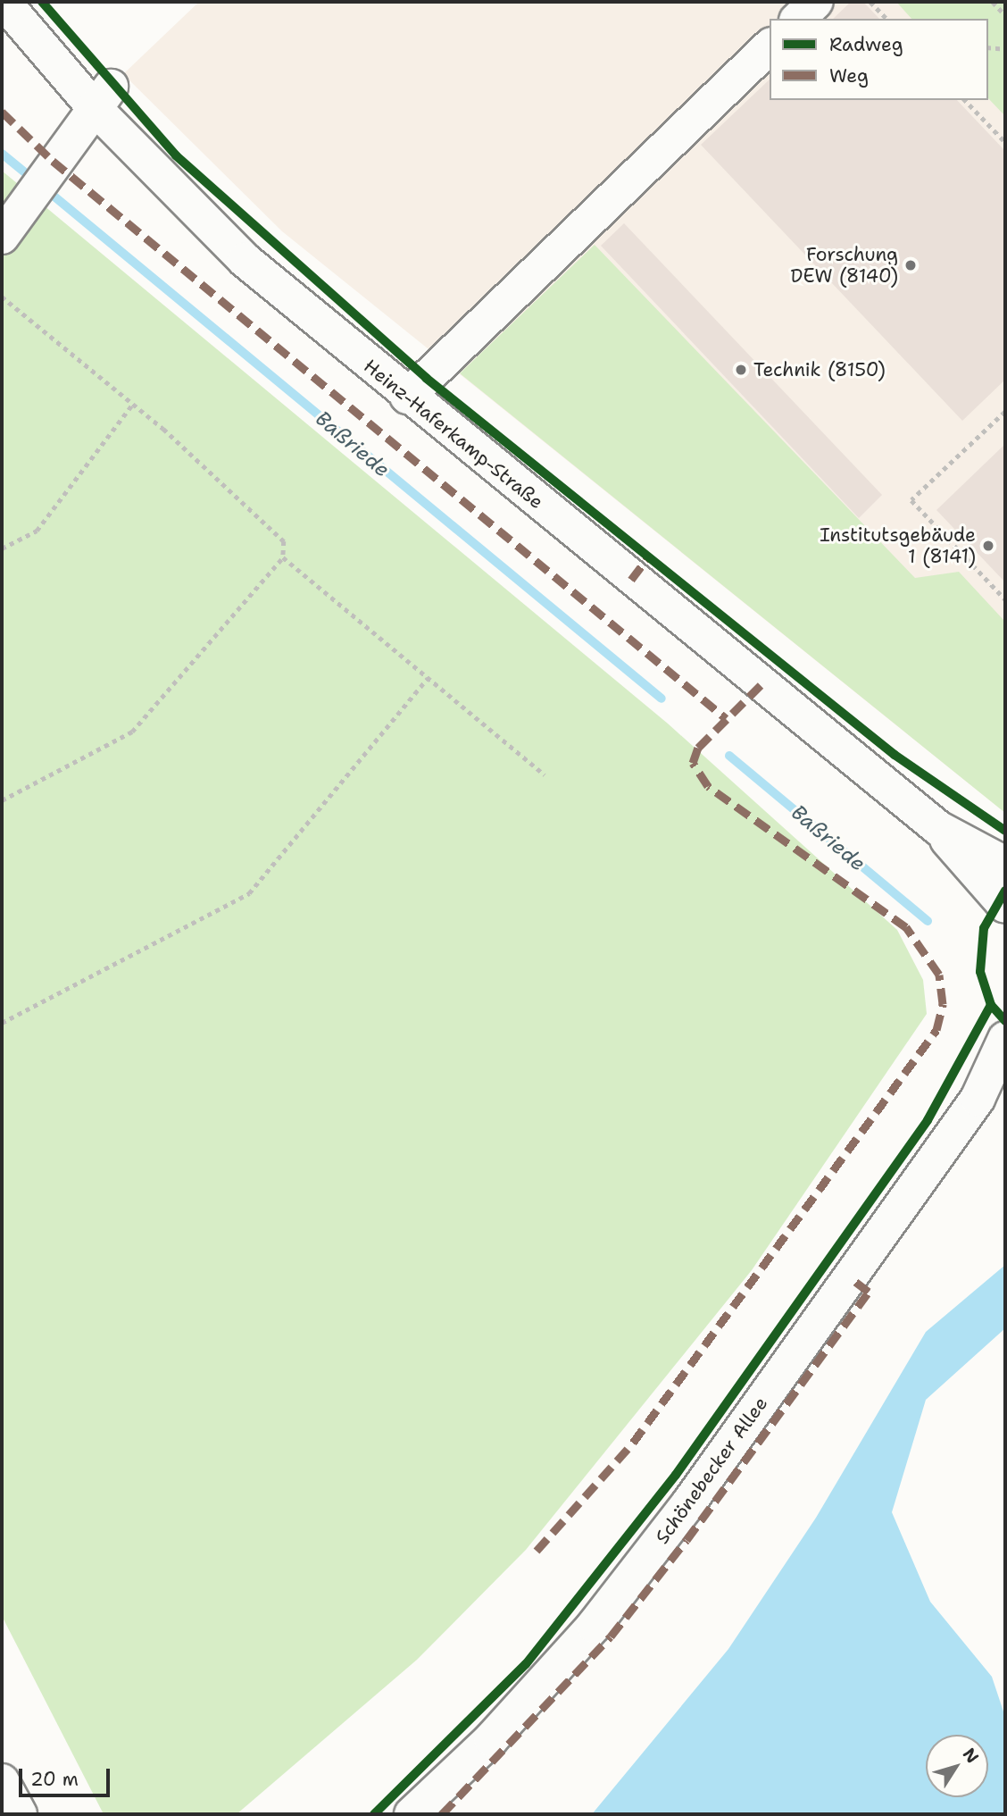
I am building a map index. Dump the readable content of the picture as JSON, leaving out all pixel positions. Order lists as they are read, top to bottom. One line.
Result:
{"streets":{"main road":["Heinz-Haferkamp-Straße","Schönebecker Allee"]},"water":["Baßriede"],"places":["Forschung DEW (8140)","Technik (8150)","Institutsgebäude 1 (8141)"],"legend":["Radweg","Weg"],"scale_bar":"20 m","north":"top right"}
